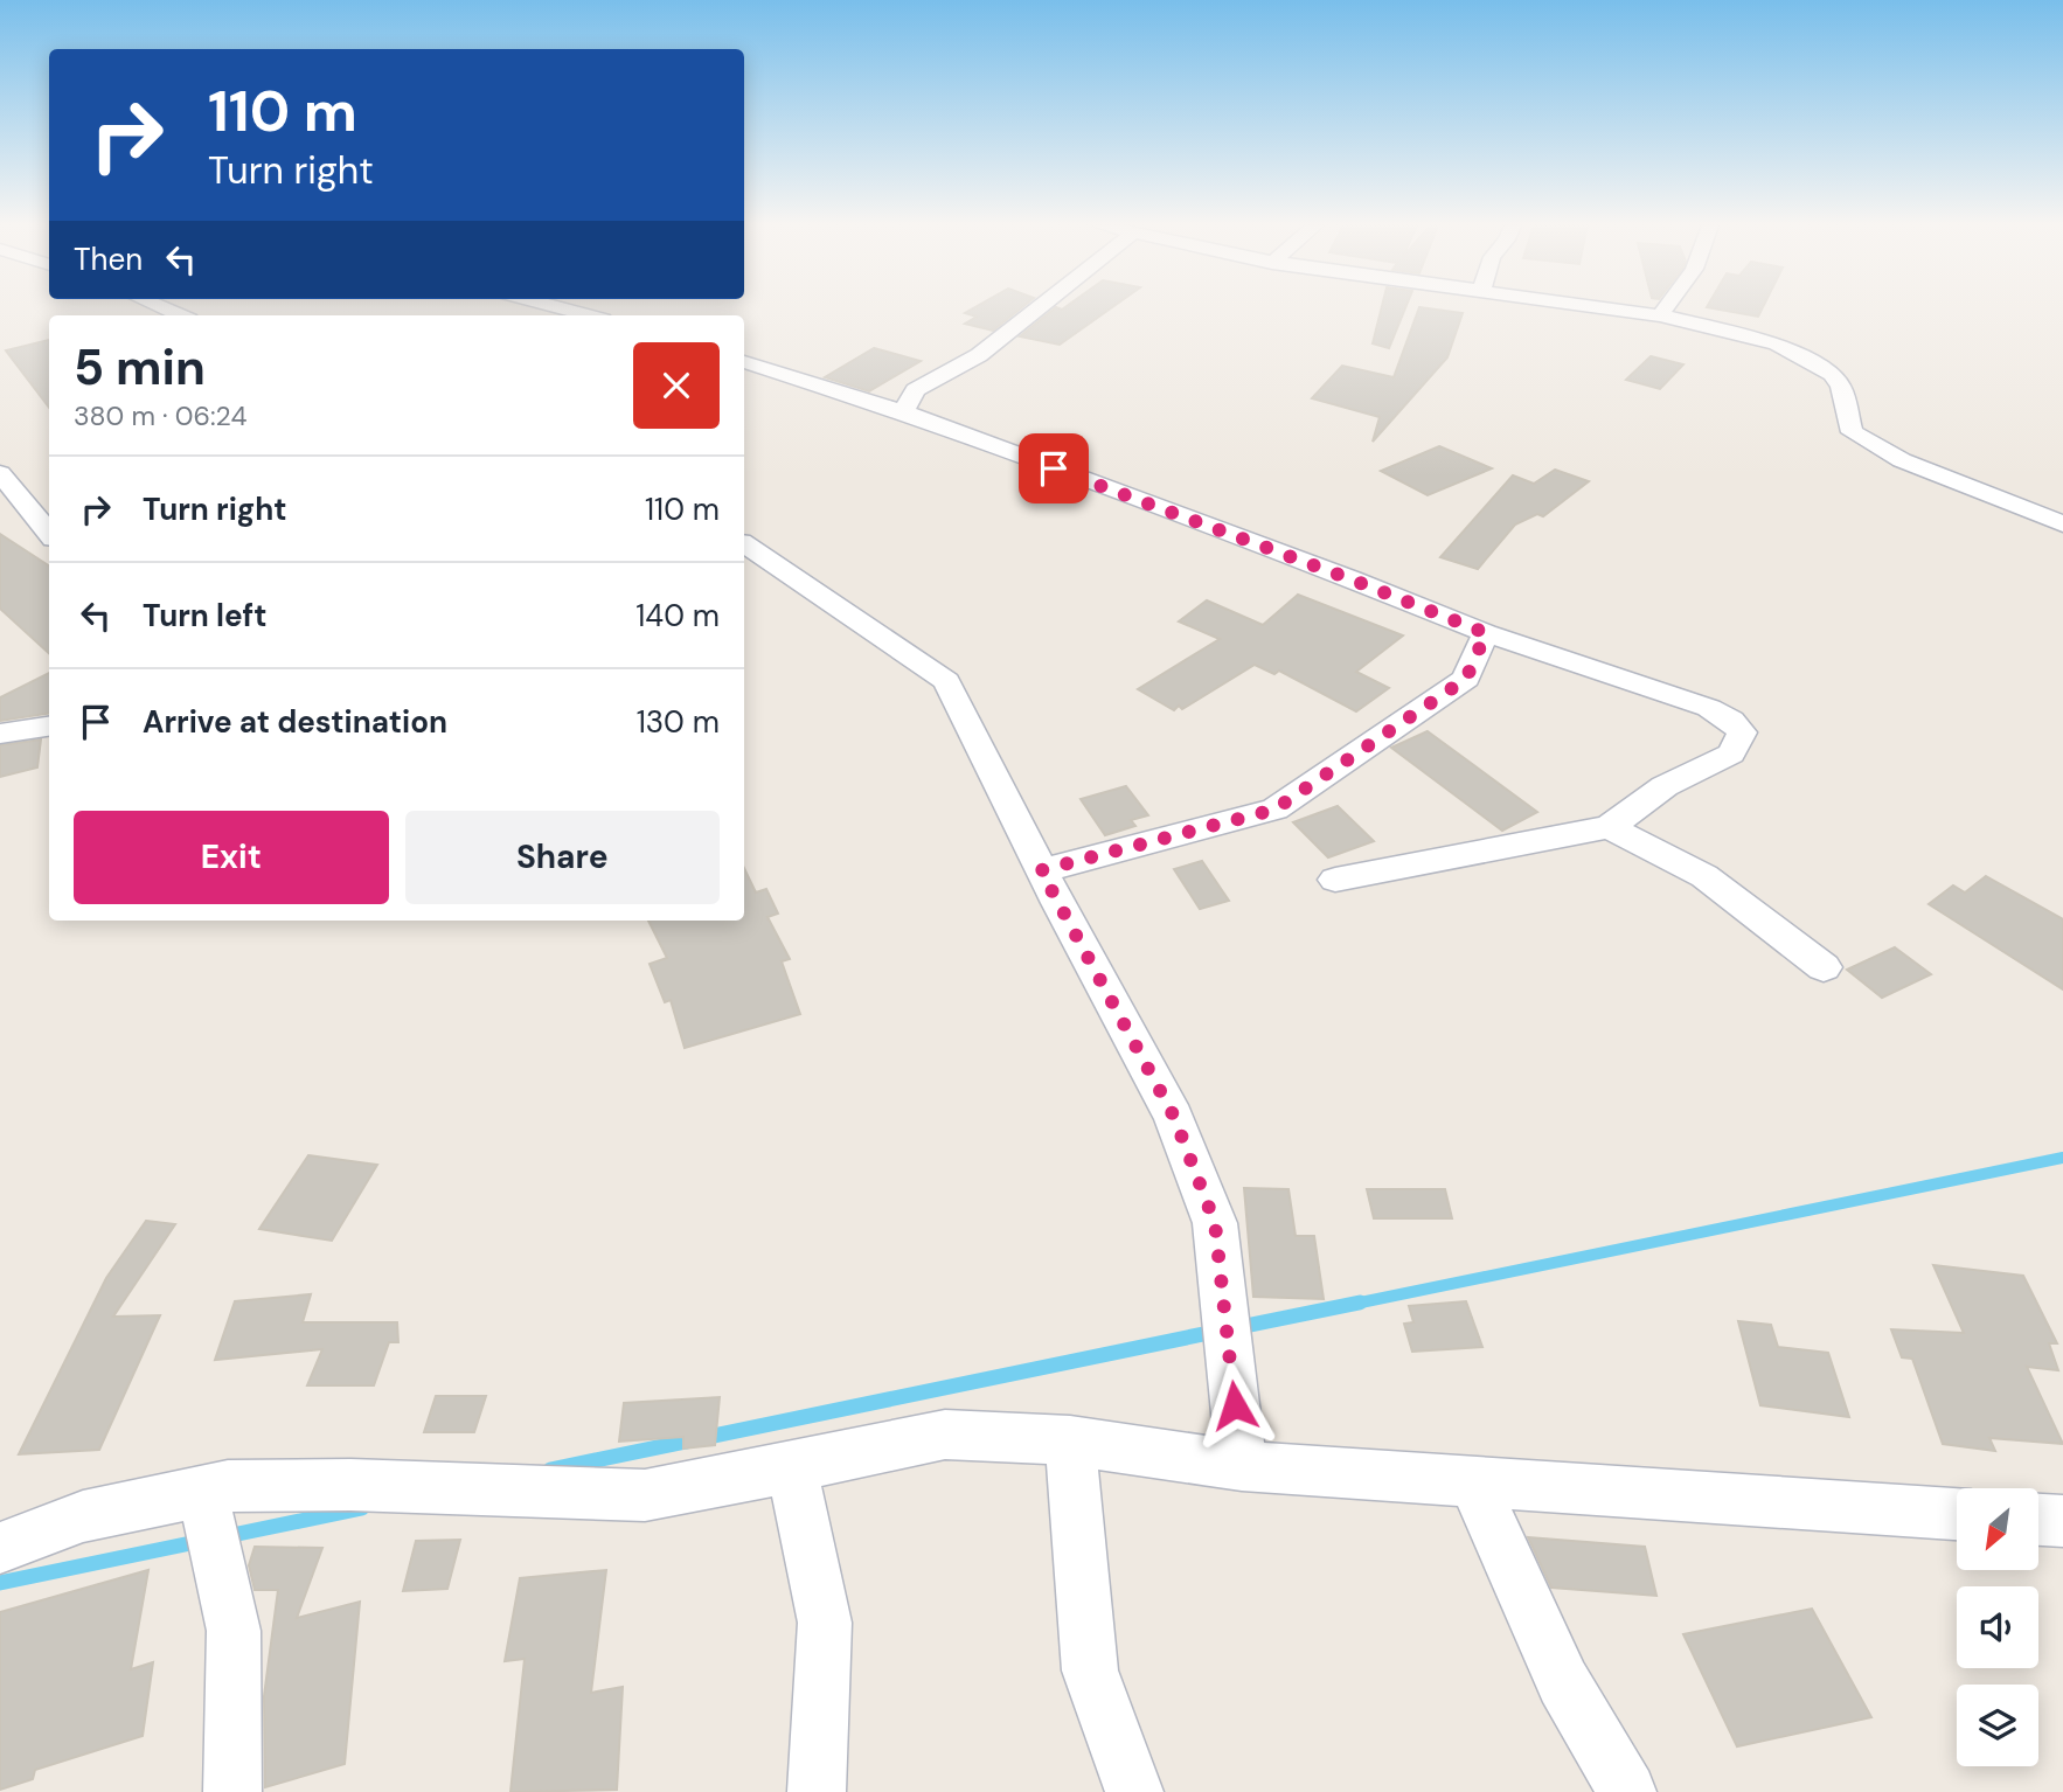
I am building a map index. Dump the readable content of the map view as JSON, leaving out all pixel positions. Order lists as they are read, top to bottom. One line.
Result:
{"north":"bottom left","page":{"turn":["110 m","Turn right"],"then":"Then","heading":["5 min","380 m · 06:24"],"list":[{"name":"Turn right","value":"110 m"},{"name":"Turn left","value":"140 m"},{"name":"Arrive at destination","value":"130 m"}],"buttons":["Exit","Share"]}}
